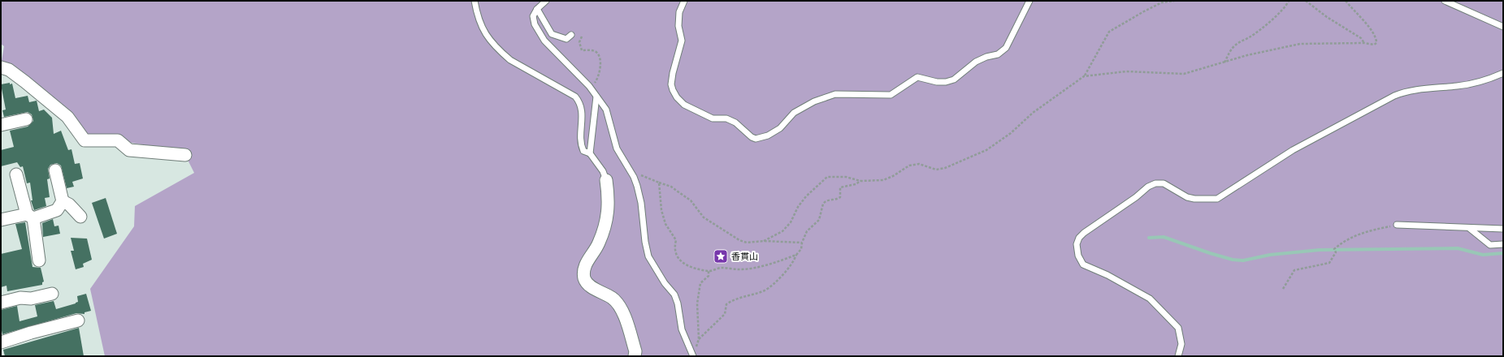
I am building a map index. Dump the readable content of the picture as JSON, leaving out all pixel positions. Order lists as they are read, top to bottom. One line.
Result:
{"places":{"place":["香貫山"]}}
